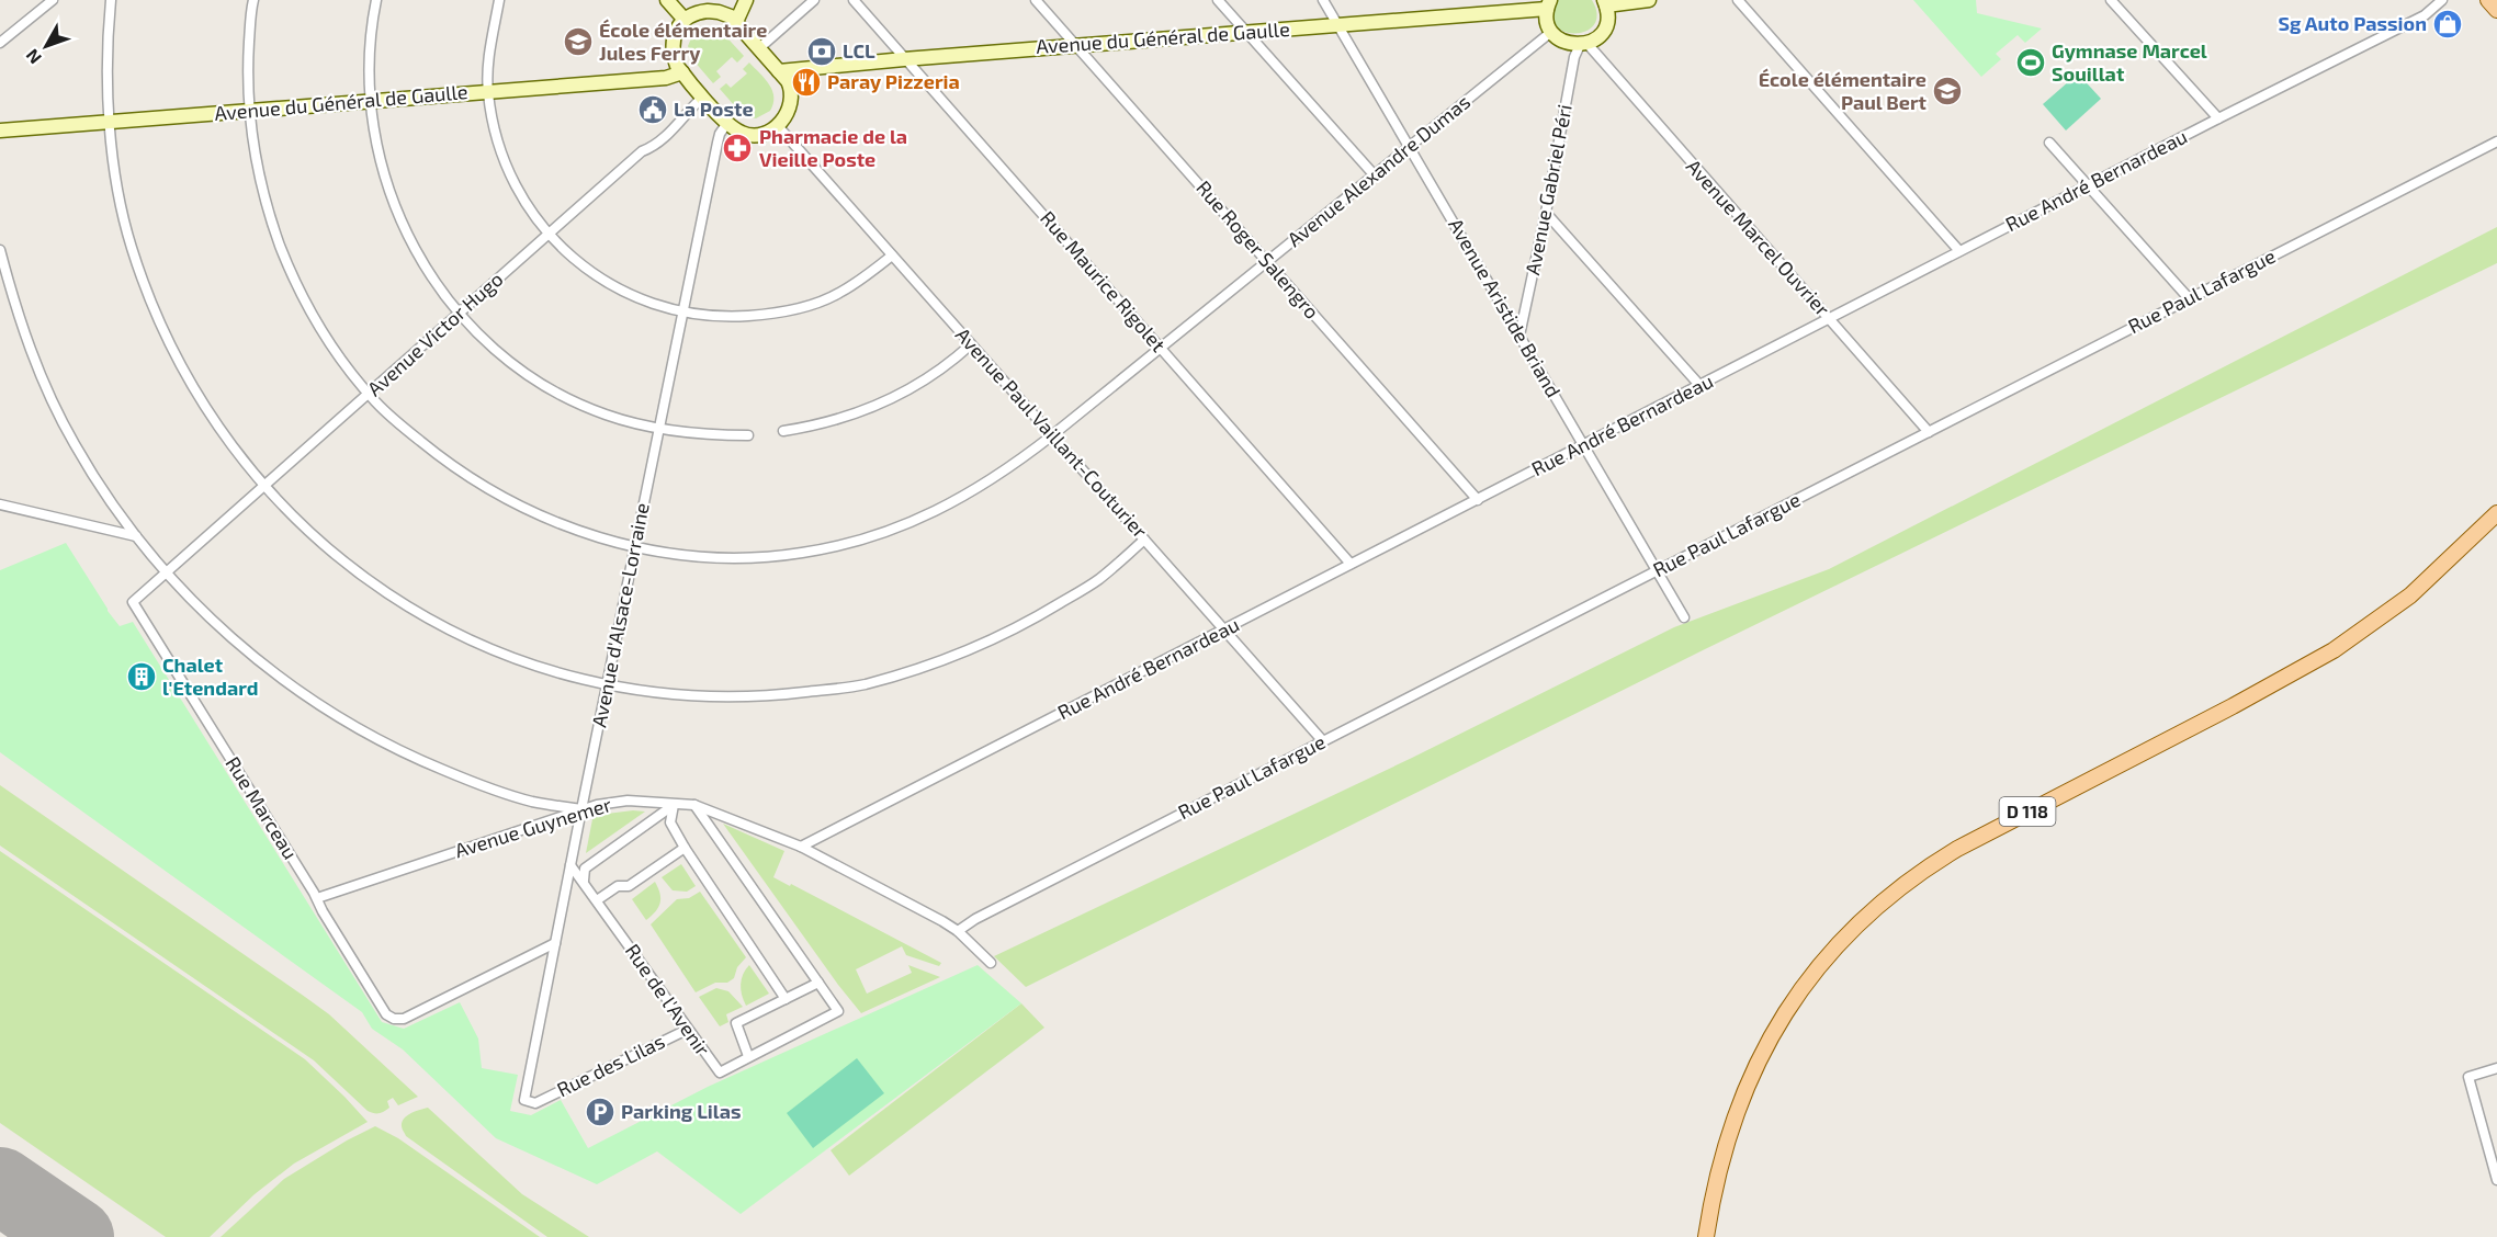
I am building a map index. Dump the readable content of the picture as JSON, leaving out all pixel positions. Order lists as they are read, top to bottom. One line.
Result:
{"streets":{"main road":["D 118"],"street":["Avenue du Général de Gaulle","Avenue Alexandre Dumas","Rue André Bernardeau","Avenue Gabriel Péri","Avenue Marcel Ouvrier","Rue Roger Salengro","Rue Maurice Rigolet","Rue Paul Lafargue","Avenue Aristide Briand","Avenue Victor Hugo","Avenue Paul Vaillant-Couturier","Avenue d'Alsace-Lorraine","Rue Marceau","Avenue Guynemer","Rue de l'Avenir","Rue des Lilas"]},"crossings":[["Avenue du Général de Gaulle","Avenue Alexandre Dumas"],["Avenue du Général de Gaulle","Rue Roger Salengro"],["Avenue du Général de Gaulle","Rue Maurice Rigolet"],["Avenue du Général de Gaulle","Avenue Aristide Briand"],["Avenue Alexandre Dumas","Rue Roger Salengro"],["Avenue Alexandre Dumas","Rue Maurice Rigolet"],["Avenue Alexandre Dumas","Avenue Aristide Briand"],["Avenue Alexandre Dumas","Avenue Victor Hugo"],["Avenue Alexandre Dumas","Avenue Paul Vaillant-Couturier"],["Avenue Alexandre Dumas","Avenue d'Alsace-Lorraine"],["Rue André Bernardeau","Avenue Marcel Ouvrier"],["Rue André Bernardeau","Rue Roger Salengro"],["Rue André Bernardeau","Rue Maurice Rigolet"],["Rue André Bernardeau","Avenue Aristide Briand"],["Rue André Bernardeau","Avenue Paul Vaillant-Couturier"],["Rue André Bernardeau","Avenue Guynemer"],["Avenue Gabriel Péri","Avenue Marcel Ouvrier"],["Avenue Gabriel Péri","Avenue Aristide Briand"],["Avenue Marcel Ouvrier","Rue Paul Lafargue"],["Rue Paul Lafargue","Avenue Aristide Briand"],["Rue Paul Lafargue","Avenue Paul Vaillant-Couturier"],["Rue Paul Lafargue","Avenue Guynemer"],["Avenue Victor Hugo","Rue Marceau"],["Avenue d'Alsace-Lorraine","Rue Marceau"],["Avenue d'Alsace-Lorraine","Avenue Guynemer"],["Avenue d'Alsace-Lorraine","Rue de l'Avenir"],["Avenue d'Alsace-Lorraine","Rue des Lilas"],["Rue Marceau","Avenue Guynemer"],["Avenue Guynemer","Rue de l'Avenir"],["Rue de l'Avenir","Rue des Lilas"]],"places":{"shop":["Sg Auto Passion"],"school or university":["École élémentaire Jules Ferry","École élémentaire Paul Bert"],"bank":["LCL"],"sports":["Gymnase Marcel Souillat"],"restaurant":["Paray Pizzeria"],"public building":["La Poste"],"pharmacy":["Pharmacie de la Vieille Poste"],"building":["Chalet l'Etendard"],"parking":["Parking Lilas"]},"north":"bottom left"}
